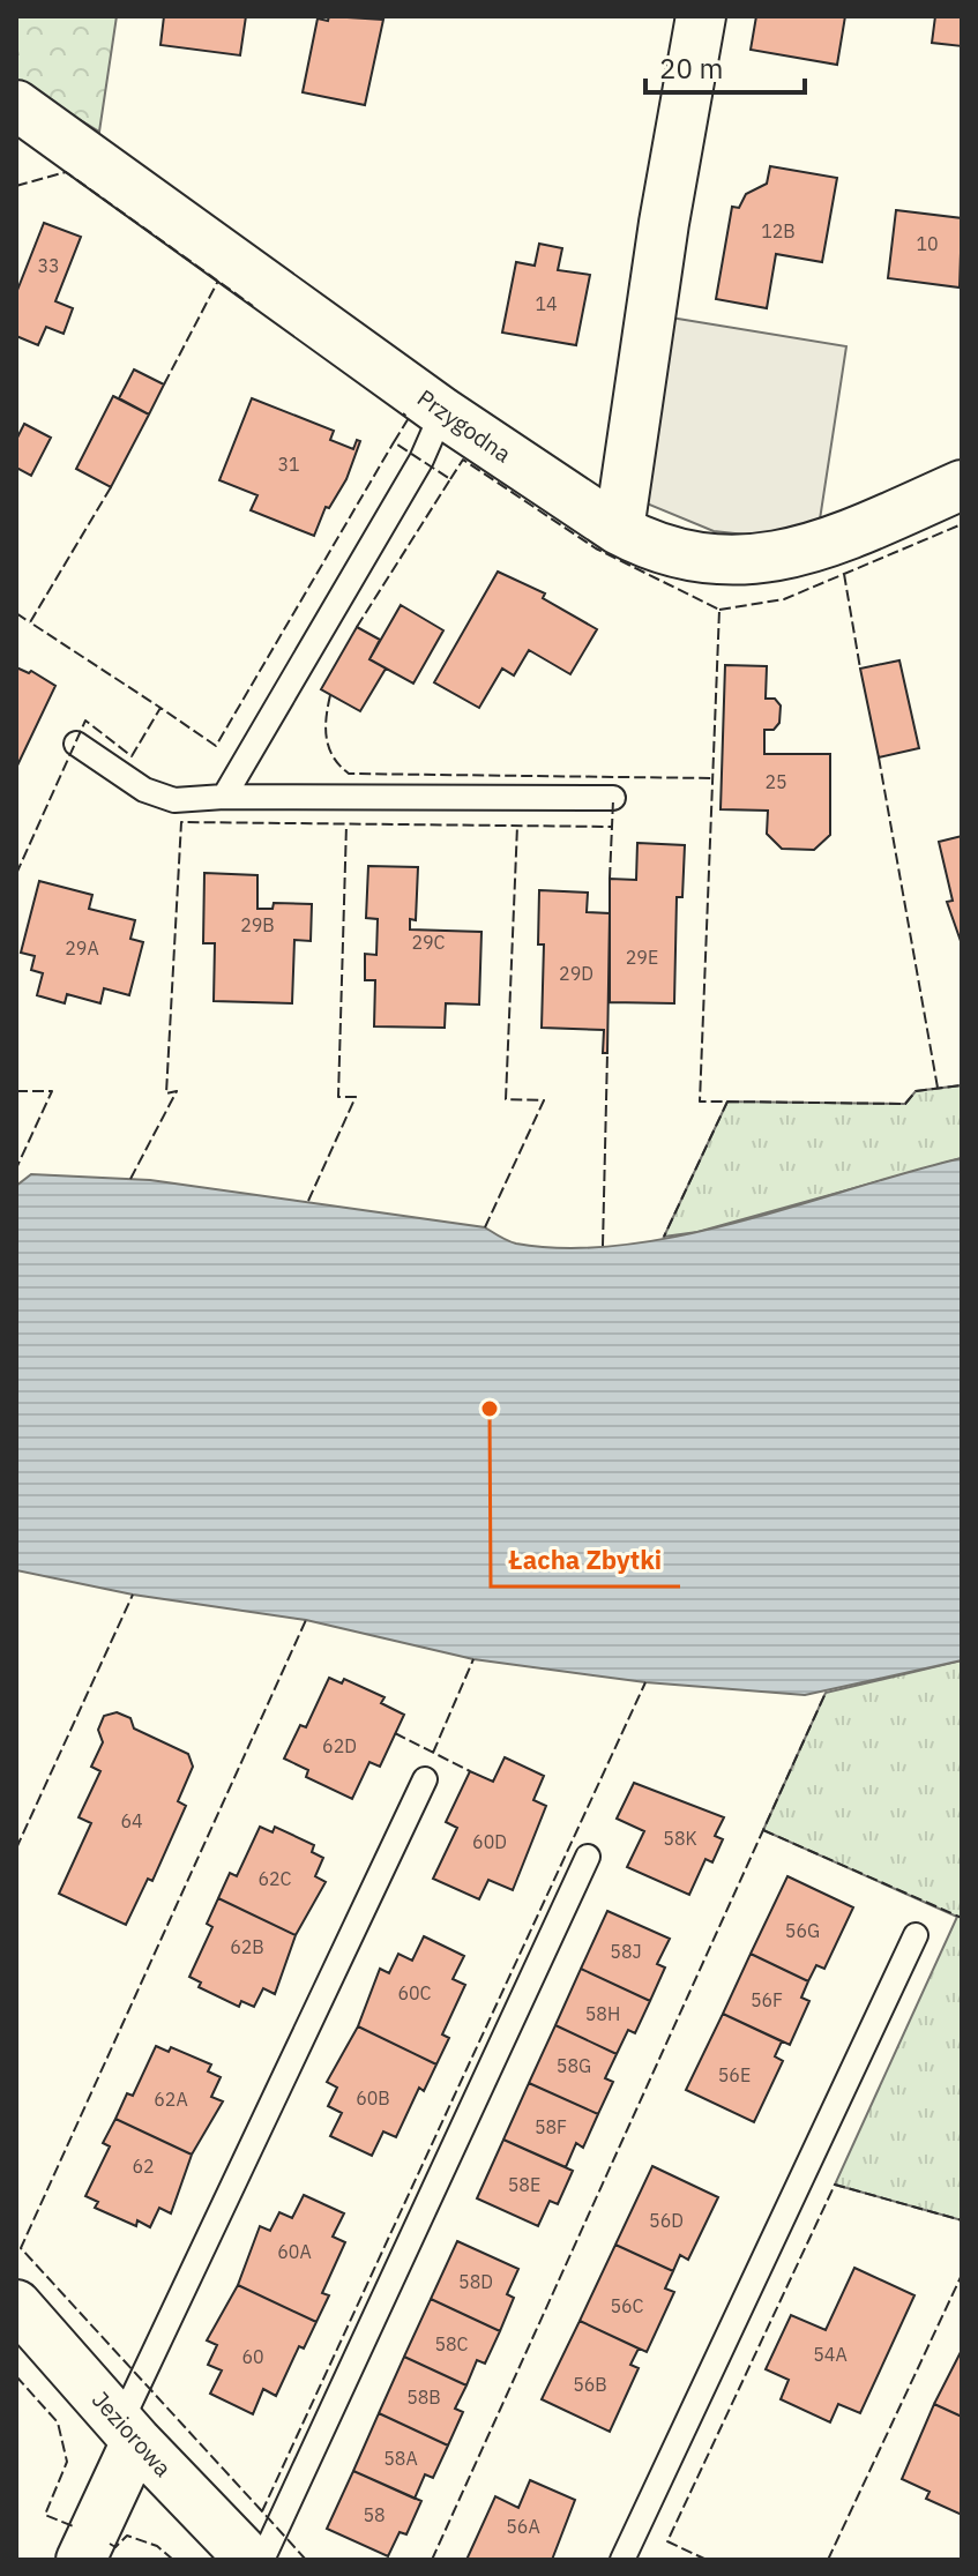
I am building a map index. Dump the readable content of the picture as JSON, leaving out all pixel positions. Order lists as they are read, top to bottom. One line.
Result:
{"streets":{"street":["Przygodna","Jeziorowa"]},"places":["Łacha Zbytki"],"house_numbers":["12B","10","33","14","31","25","29B","29C","29A","29E","29D","62D","64","58K","60D","62C","56G","62B","58J","60C","56F","58H","58G","56E","60B","62A","58F","62","58E","56D","60A","58D","56C","58C","54A","60","56B","58B","58A","58","56A"],"scale_bar":"20 m"}
